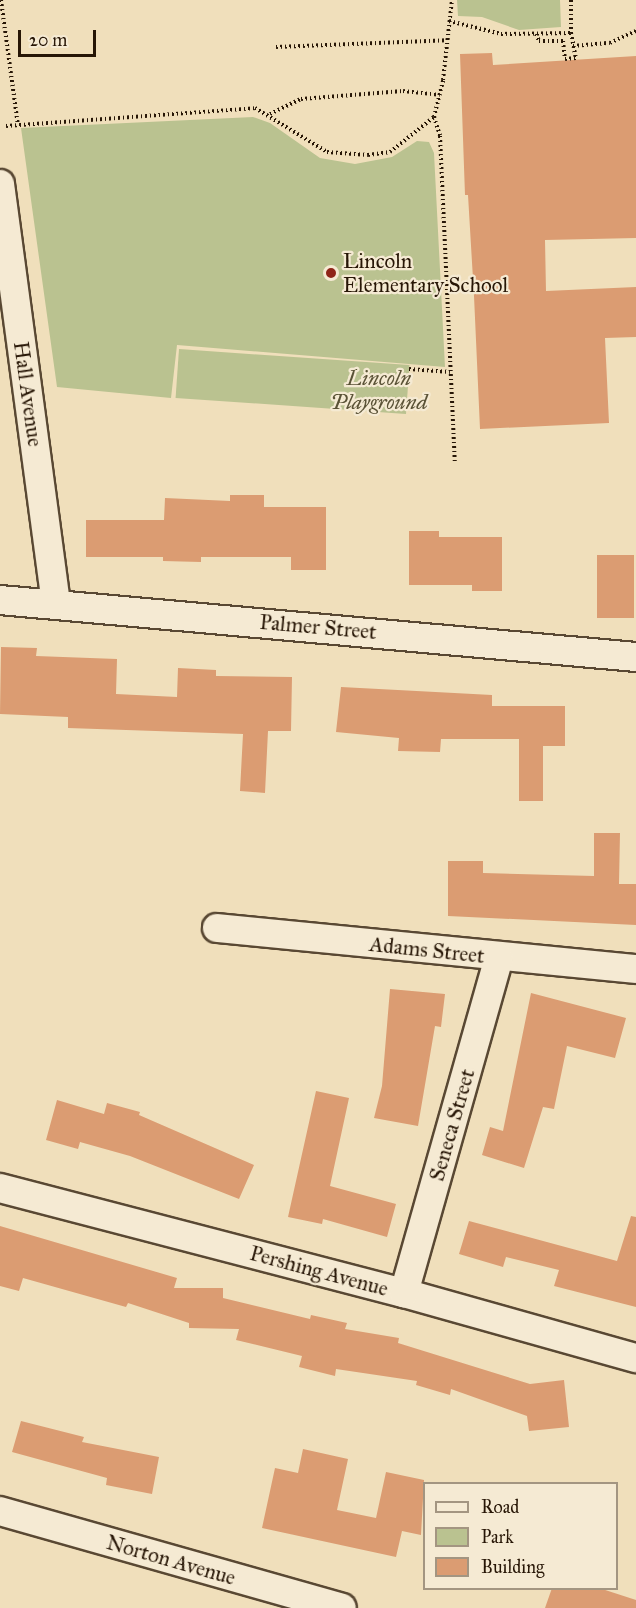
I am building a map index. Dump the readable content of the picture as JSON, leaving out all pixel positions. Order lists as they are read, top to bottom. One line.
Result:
{"streets":{"street":["Hall Avenue","Palmer Street","Adams Street","Seneca Street","Pershing Avenue","Norton Avenue"]},"crossings":[["Hall Avenue","Palmer Street"],["Adams Street","Seneca Street"],["Seneca Street","Pershing Avenue"]],"parks":["Lincoln Playground"],"places":["Lincoln Elementary School"],"legend":["Road","Park","Building"],"scale_bar":"20 m"}
